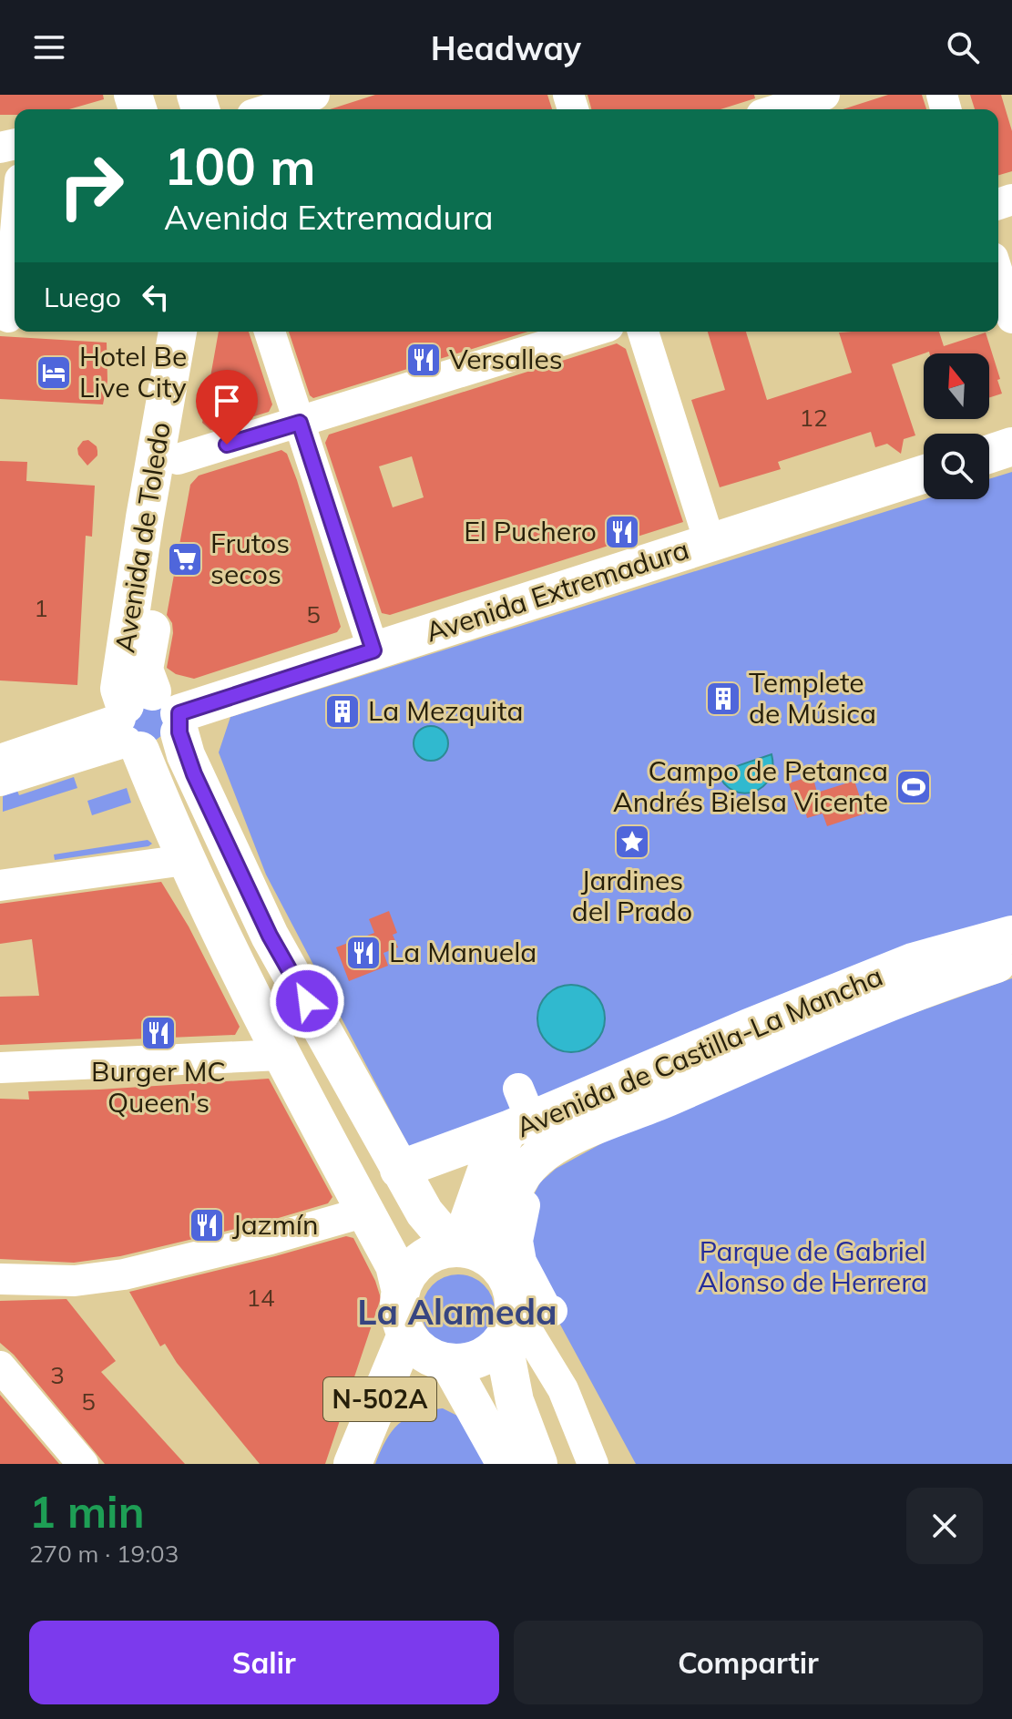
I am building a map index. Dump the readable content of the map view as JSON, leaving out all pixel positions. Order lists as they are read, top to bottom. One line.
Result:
{"streets":{"main road":["Avenida de Toledo","Avenida Extremadura","Avenida de Castilla-La Mancha","N-502A"]},"crossings":[["Avenida de Toledo","Avenida Extremadura"],["Avenida de Castilla-La Mancha","N-502A"]],"districts":["La Alameda"],"parks":["Parque de Gabriel Alonso de Herrera"],"places":{"restaurant":["Versalles","El Puchero","La Manuela","Burger MC Queen's","Jazmín"],"hotel":["Hotel Be Live City"],"supermarket":["Frutos secos"],"building":["Templete de Música","La Mezquita"],"sports":["Campo de Petanca Andrés Bielsa Vicente"],"place":["Jardines del Prado"]},"house_numbers":["12","1","5","14","3","5"],"north":"top","page":{"header":"Headway","turn":["100 m","Avenida Extremadura"],"then":"Luego","heading":["1 min","270 m · 19:03"],"buttons":["Salir","Compartir"]}}
